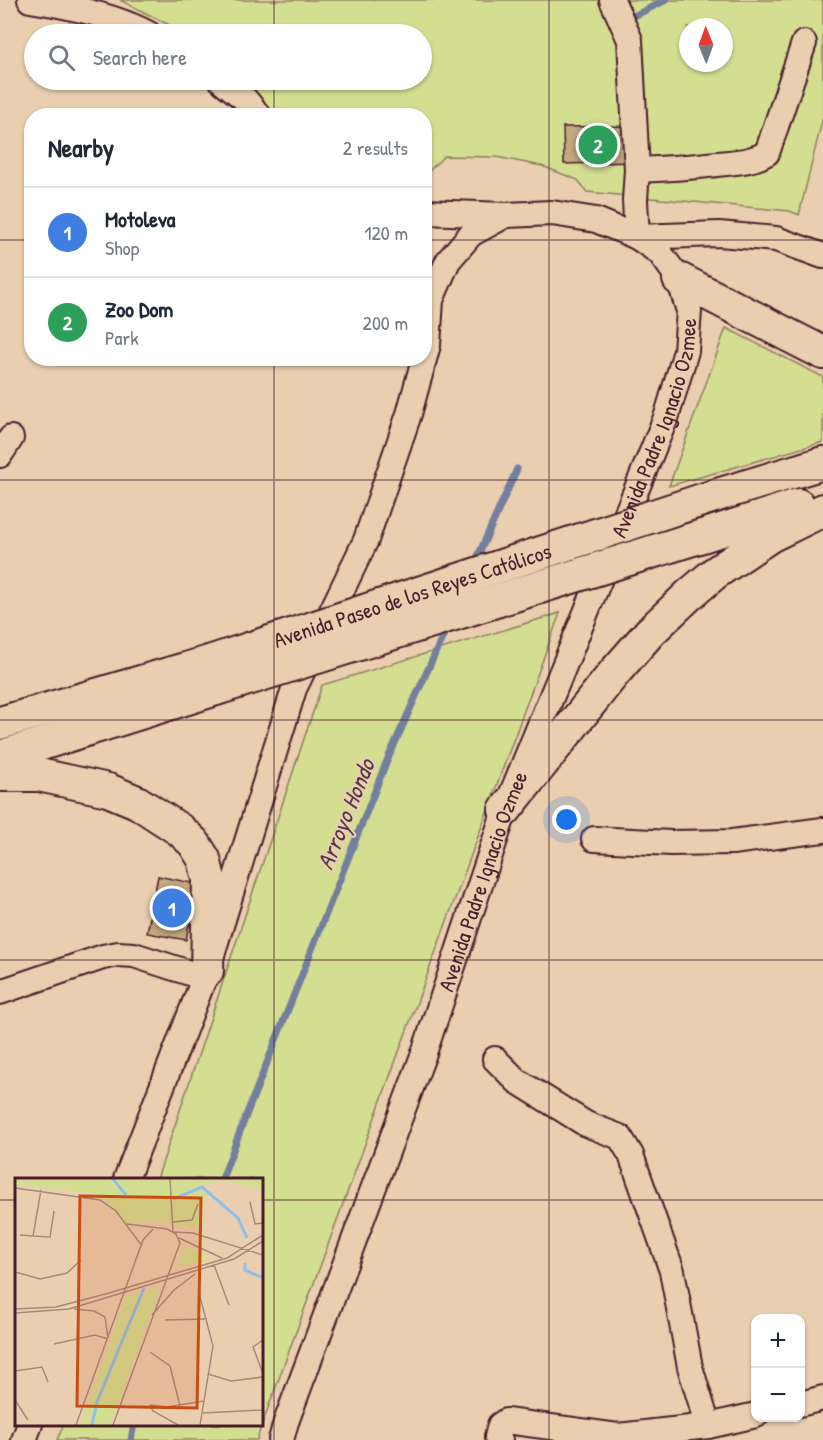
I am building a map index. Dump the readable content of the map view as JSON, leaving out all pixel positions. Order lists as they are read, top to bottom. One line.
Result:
{"streets":{"main road":["Avenida Paseo de los Reyes Católicos"],"street":["Avenida Padre Ignacio Ozmee"]},"water":["Arroyo Hondo"],"north":"top","page":{"search":"Search here","heading":["Nearby","2 results"],"pins":["2","1"],"list":[{"mark":"1","name":"Motoleva","note":"Shop","value":"120 m"},{"mark":"2","name":"Zoo Dom","note":"Park","value":"200 m"}],"map_buttons":["+","−"]}}
